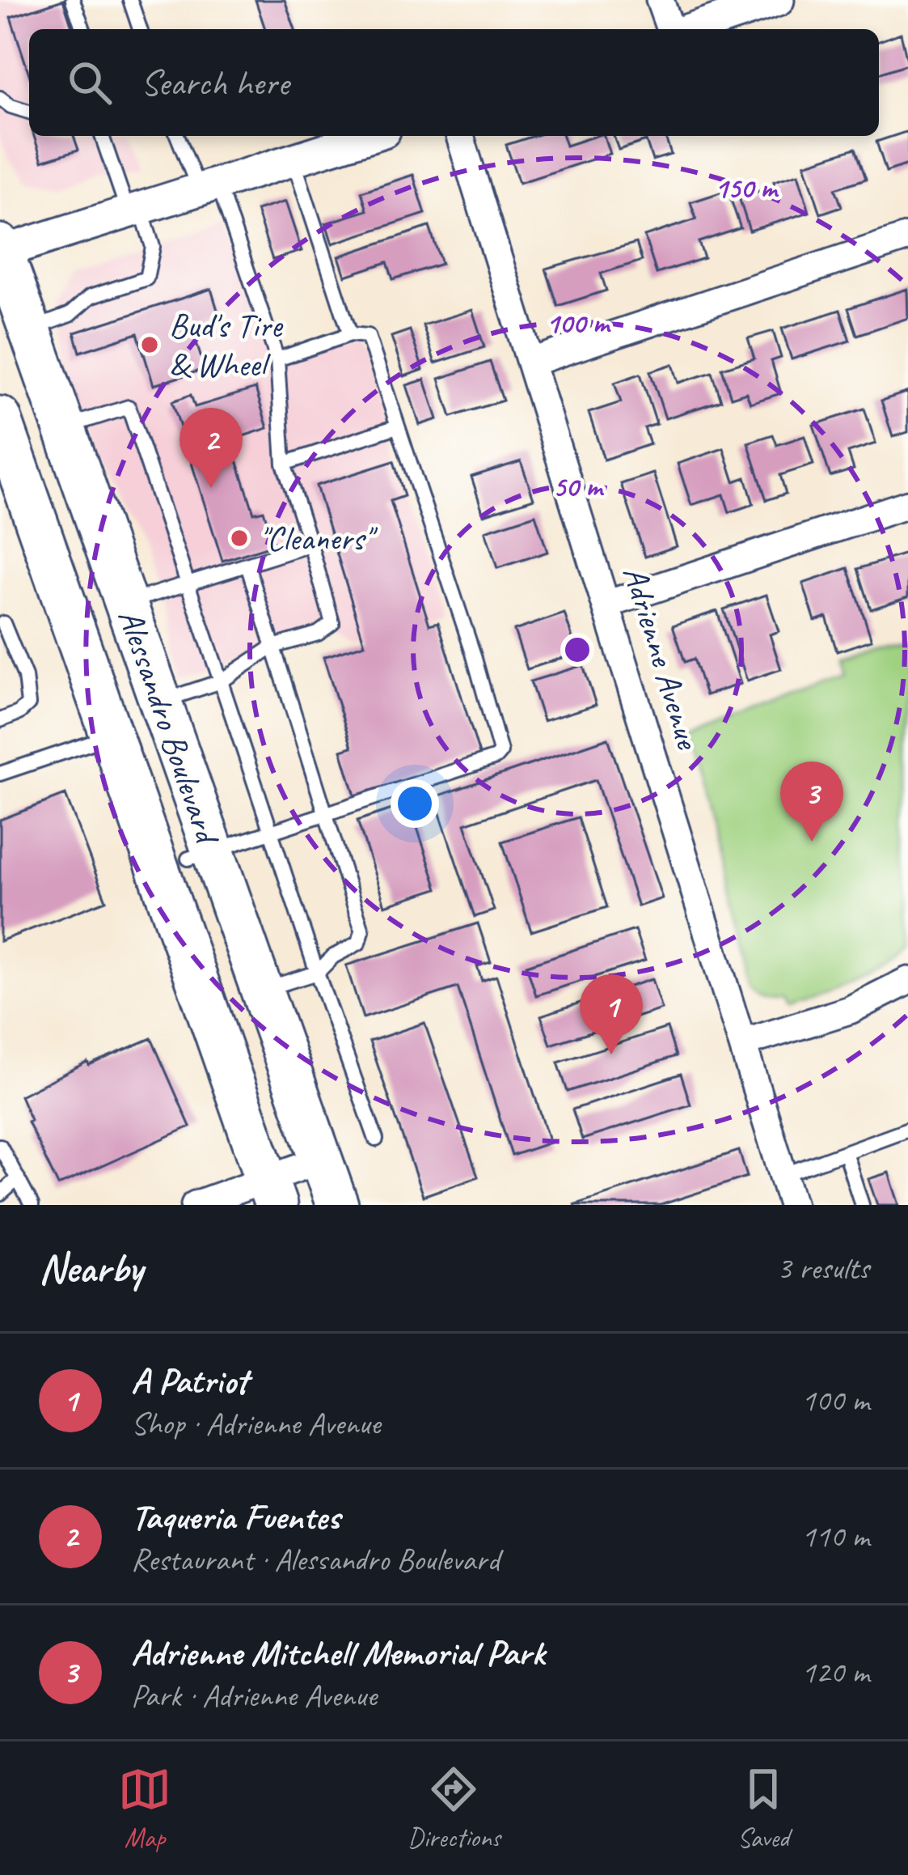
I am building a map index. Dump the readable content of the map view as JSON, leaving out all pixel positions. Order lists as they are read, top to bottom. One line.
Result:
{"streets":{"main road":["Alessandro Boulevard"],"street":["Adrienne Avenue"]},"places":["Bud's Tire & Wheel","\"Cleaners\""],"page":{"search":"Search here","pins":["2","3","1"],"heading":["Nearby","3 results"],"list":[{"mark":"1","name":"A Patriot","note":"Shop · Adrienne Avenue","value":"100 m"},{"mark":"2","name":"Taqueria Fuentes","note":"Restaurant · Alessandro Boulevard","value":"110 m"},{"mark":"3","name":"Adrienne Mitchell Memorial Park","note":"Park · Adrienne Avenue","value":"120 m"}],"nav":["Map","Directions","Saved"]},"rings":["150 m","100 m","50 m"]}
